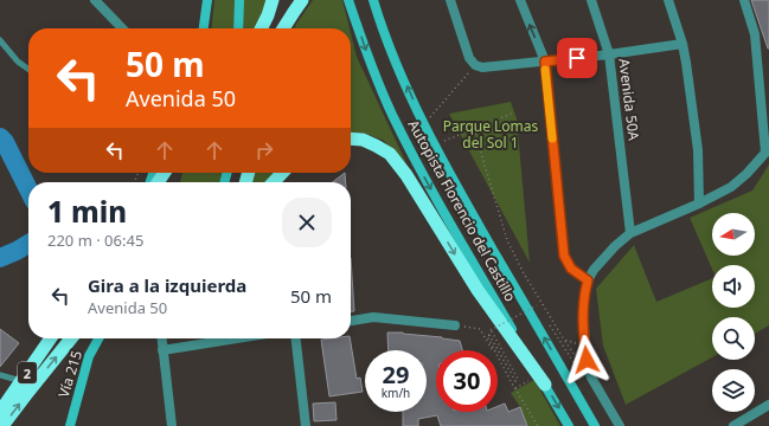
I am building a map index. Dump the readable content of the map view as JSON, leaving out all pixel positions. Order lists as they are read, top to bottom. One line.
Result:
{"streets":{"highway":["2"],"main road":["Autopista Florencio del Castillo","Vía 215"],"street":["Avenida 50A"]},"parks":["Parque Lomas del Sol 1"],"north":"left","page":{"turn":["50 m","Avenida 50"],"heading":["1 min","220 m · 06:45"],"list":[{"name":"Gira a la izquierda","note":"Avenida 50","value":"50 m"}],"speed":"29 km/h","limit":"30"}}
